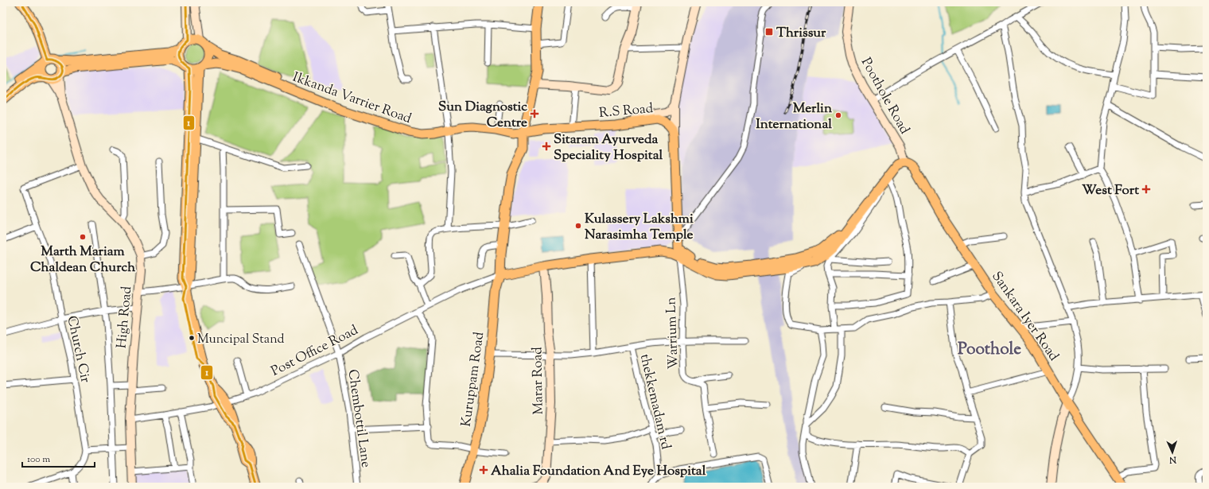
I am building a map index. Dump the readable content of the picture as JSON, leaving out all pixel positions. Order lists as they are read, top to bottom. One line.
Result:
{"streets":{"main road":["Ikkanda Varrier Road","R.S Road","Sankara Iyer Road","Kuruppam Road"],"street":["Poothole Road","High Road","Warrium Ln","Church Cir","Post Office Road","Marar Road","thekkemadam rd","Chembottil Lane"]},"crossings":[["Poothole Road","Sankara Iyer Road"],["Ikkanda Varrier Road","R.S Road"],["Ikkanda Varrier Road","Kuruppam Road"],["R.S Road","Kuruppam Road"],["High Road","Church Cir"],["High Road","Post Office Road"],["Post Office Road","Kuruppam Road"],["Post Office Road","Chembottil Lane"],["Kuruppam Road","thekkemadam rd"],["Marar Road","thekkemadam rd"]],"districts":["Poothole"],"places":{"transit":["Thrissur"],"health":["Sun Diagnostic Centre","Sitaram Ayurveda Speciality Hospital","West Fort","Ahalia Foundation And Eye Hospital"],"other":["Merlin International","Kulassery Lakshmi Narasimha Temple","Marth Mariam Chaldean Church","Muncipal Stand"]},"lines":["transit line 1"],"scale_bar":"100 m","north":"bottom"}
